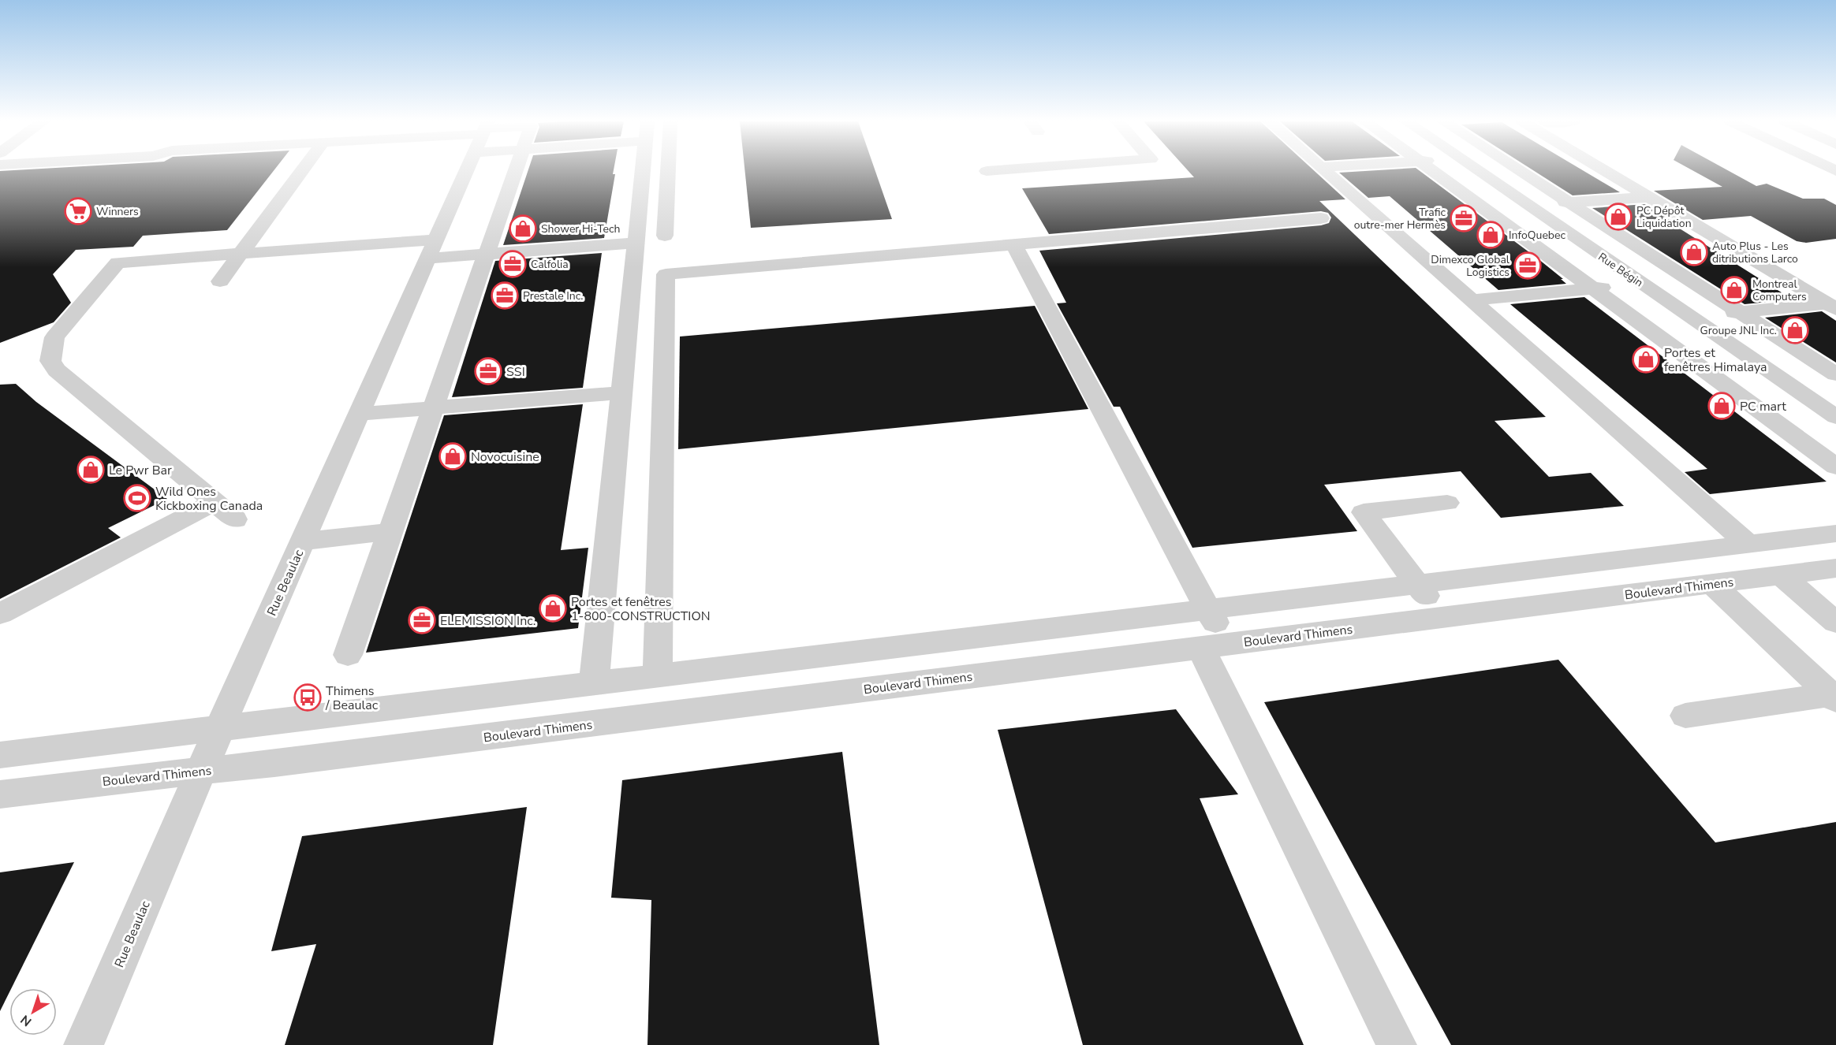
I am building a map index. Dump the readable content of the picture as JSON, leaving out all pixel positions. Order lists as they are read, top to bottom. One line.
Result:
{"streets":{"street":["Rue Bégin","Rue Beaulac","Boulevard Thimens"]},"crossings":[["Rue Beaulac","Boulevard Thimens"]],"places":{"supermarket":["Winners"],"shop":["PC Dépôt Liquidation","Shower Hi-Tech","InfoQuebec","Auto Plus - Les ditributions Larco","Montreal Computers","Groupe JNL Inc.","Portes et fenêtres Himalaya","PC mart","Novocuisine","Le Pwr Bar","Portes et fenêtres 1-800-CONSTRUCTION"],"office":["Trafic outre-mer Hermès","Calfolia","Dimexco Global Logistics","Prestale Inc.","SSI","ELEMISSION Inc."],"sports":["Wild Ones Kickboxing Canada"],"bus stop":["Thimens / Beaulac"]},"north":"bottom left"}
